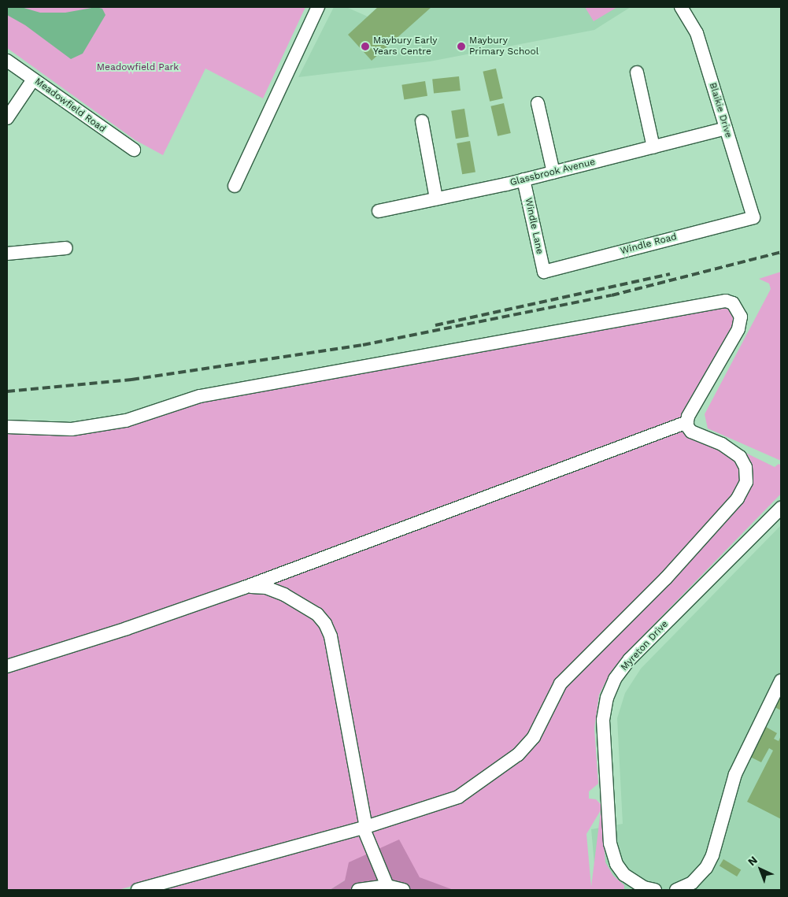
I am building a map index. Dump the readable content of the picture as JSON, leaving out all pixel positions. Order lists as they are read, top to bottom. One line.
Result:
{"streets":{"street":["Meadowfield Road","Blaikie Drive","Glassbrook Avenue","Windle Lane","Windle Road","Myreton Drive"]},"crossings":[["Blaikie Drive","Glassbrook Avenue"],["Blaikie Drive","Windle Road"],["Glassbrook Avenue","Windle Lane"],["Windle Lane","Windle Road"]],"parks":["Meadowfield Park"],"places":["Maybury Early Years Centre","Maybury Primary School"],"north":"top left"}
